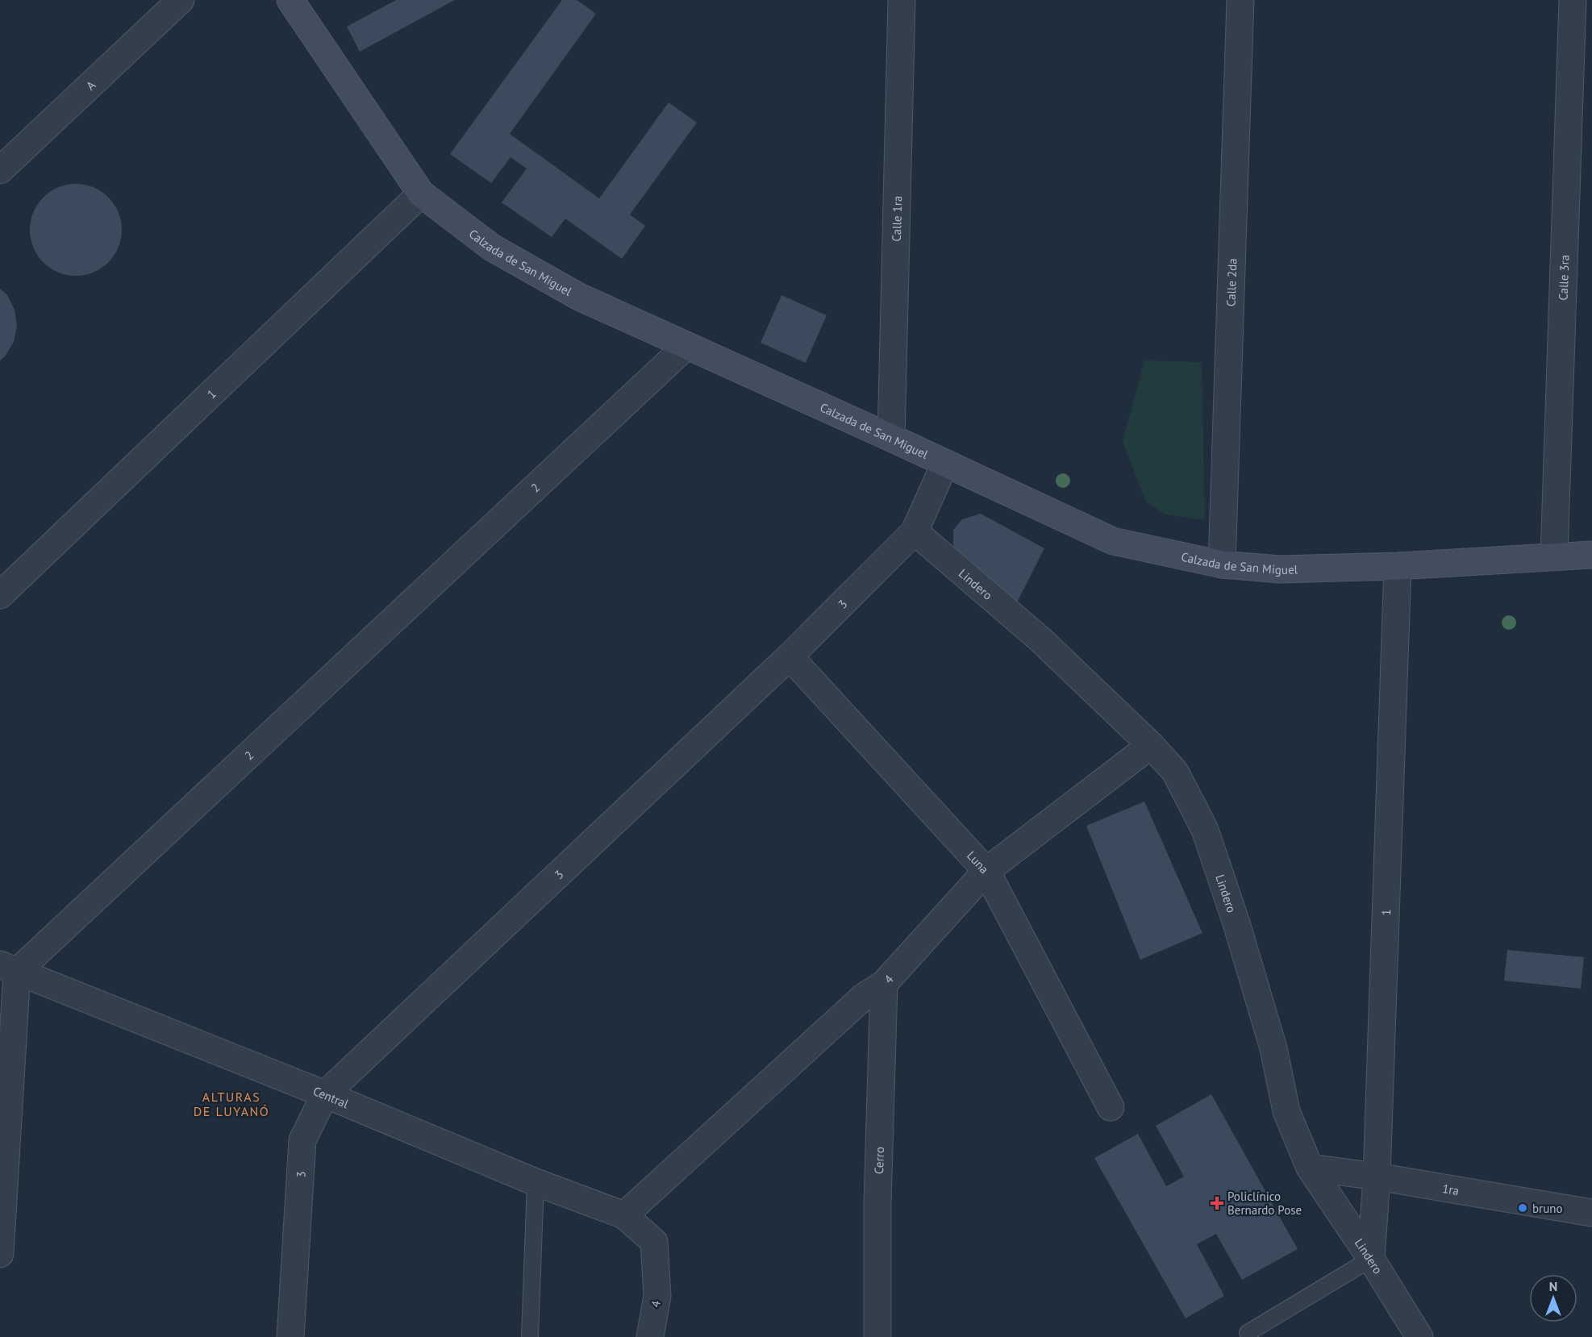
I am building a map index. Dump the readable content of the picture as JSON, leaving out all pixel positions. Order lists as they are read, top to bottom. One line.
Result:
{"streets":{"main road":["Calzada de San Miguel"],"street":["A","Calle 1ra","Calle 3ra","Calle 2da","1","2","Lindero","3","Luna","4","Central","Cerro","1ra"]},"crossings":[["Calle 1ra","Calzada de San Miguel"],["Calzada de San Miguel","Calle 3ra"],["Calzada de San Miguel","Calle 2da"],["Calzada de San Miguel","1"],["Calzada de San Miguel","2"],["Calzada de San Miguel","3"],["1","Lindero"],["1","1ra"],["2","Central"],["Lindero","3"],["Lindero","4"],["Lindero","1ra"],["3","Luna"],["3","Central"],["Luna","4"],["4","Central"],["4","Cerro"]],"districts":["ALTURAS DE LUYANÓ"],"places":{"health":["Policlínico Bernardo Pose"],"other":["bruno"]},"north":"top"}
